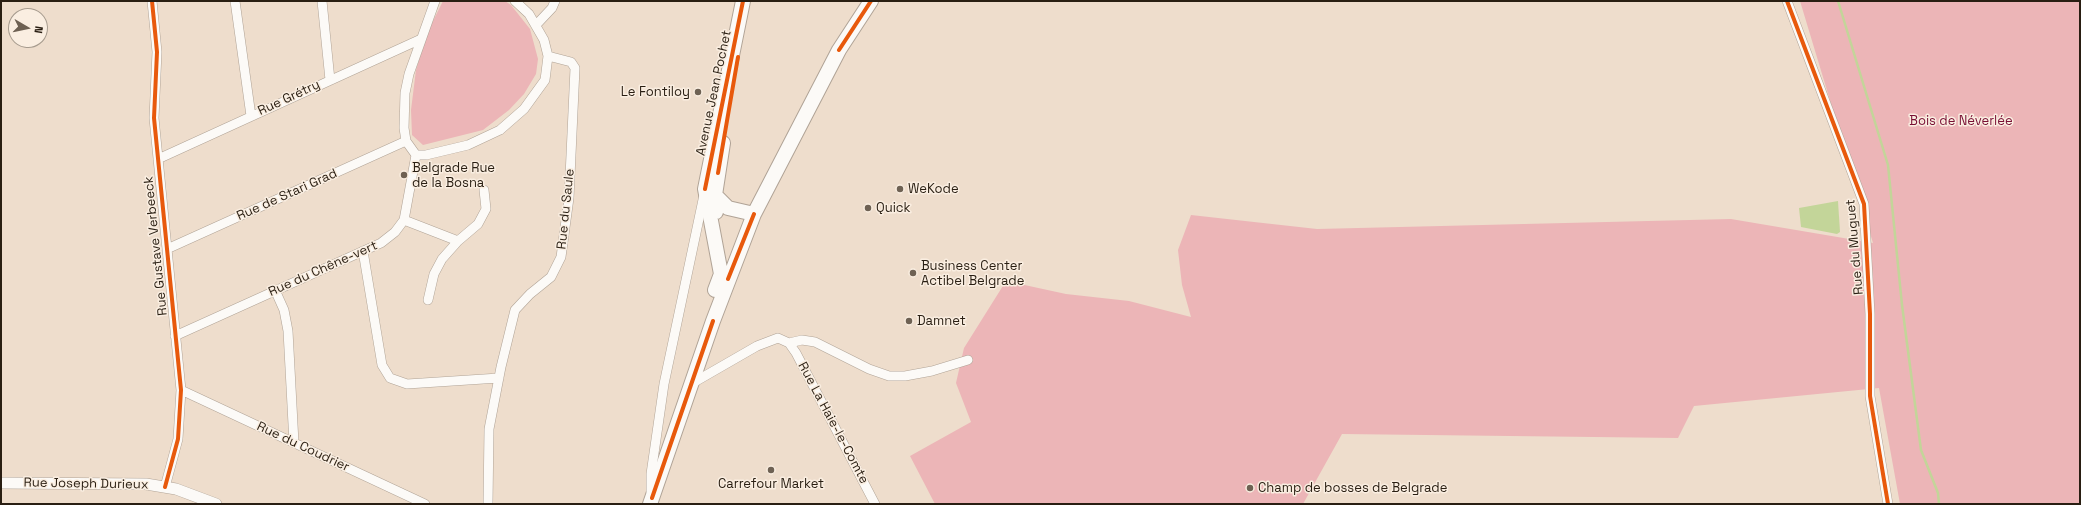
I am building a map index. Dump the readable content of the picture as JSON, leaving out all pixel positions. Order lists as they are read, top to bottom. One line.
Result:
{"streets":{"main road":["Avenue Jean Pochet"],"street":["Rue Grétry","Rue de Stari Grad","Rue du Saule","Rue Gustave Verbeeck","Rue du Muguet","Rue du Chêne-vert","Rue La Haie-le-Comte","Rue du Coudrier","Rue Joseph Durieux"]},"crossings":[["Rue Grétry","Rue Gustave Verbeeck"],["Rue de Stari Grad","Rue Gustave Verbeeck"],["Rue Gustave Verbeeck","Rue du Chêne-vert"],["Rue Gustave Verbeeck","Rue du Coudrier"],["Rue Gustave Verbeeck","Rue Joseph Durieux"]],"parks":["Bois de Néverlée"],"places":["Le Fontiloy","Belgrade Rue de la Bosna","WeKode","Quick","Business Center Actibel Belgrade","Damnet","Carrefour Market","Champ de bosses de Belgrade"],"north":"right"}
